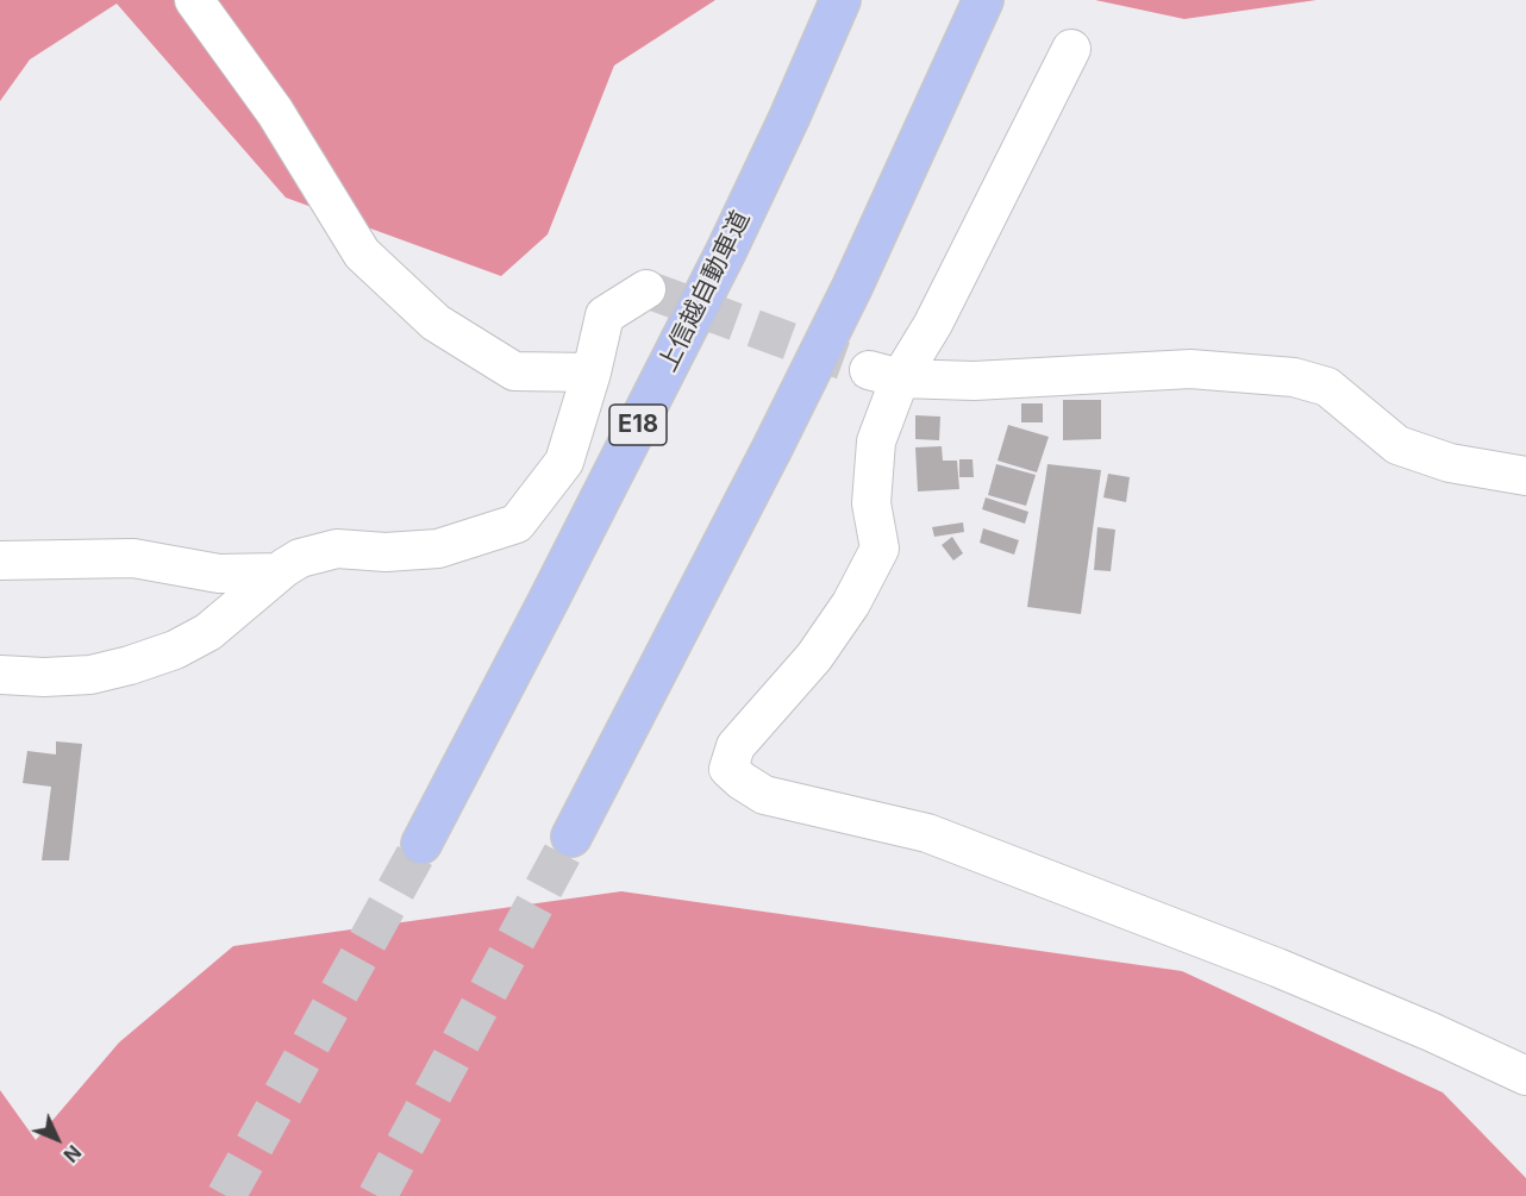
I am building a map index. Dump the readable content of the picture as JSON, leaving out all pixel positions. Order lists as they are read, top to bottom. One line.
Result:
{"streets":{"highway":["上信越自動車道","E18"]},"north":"bottom right"}
